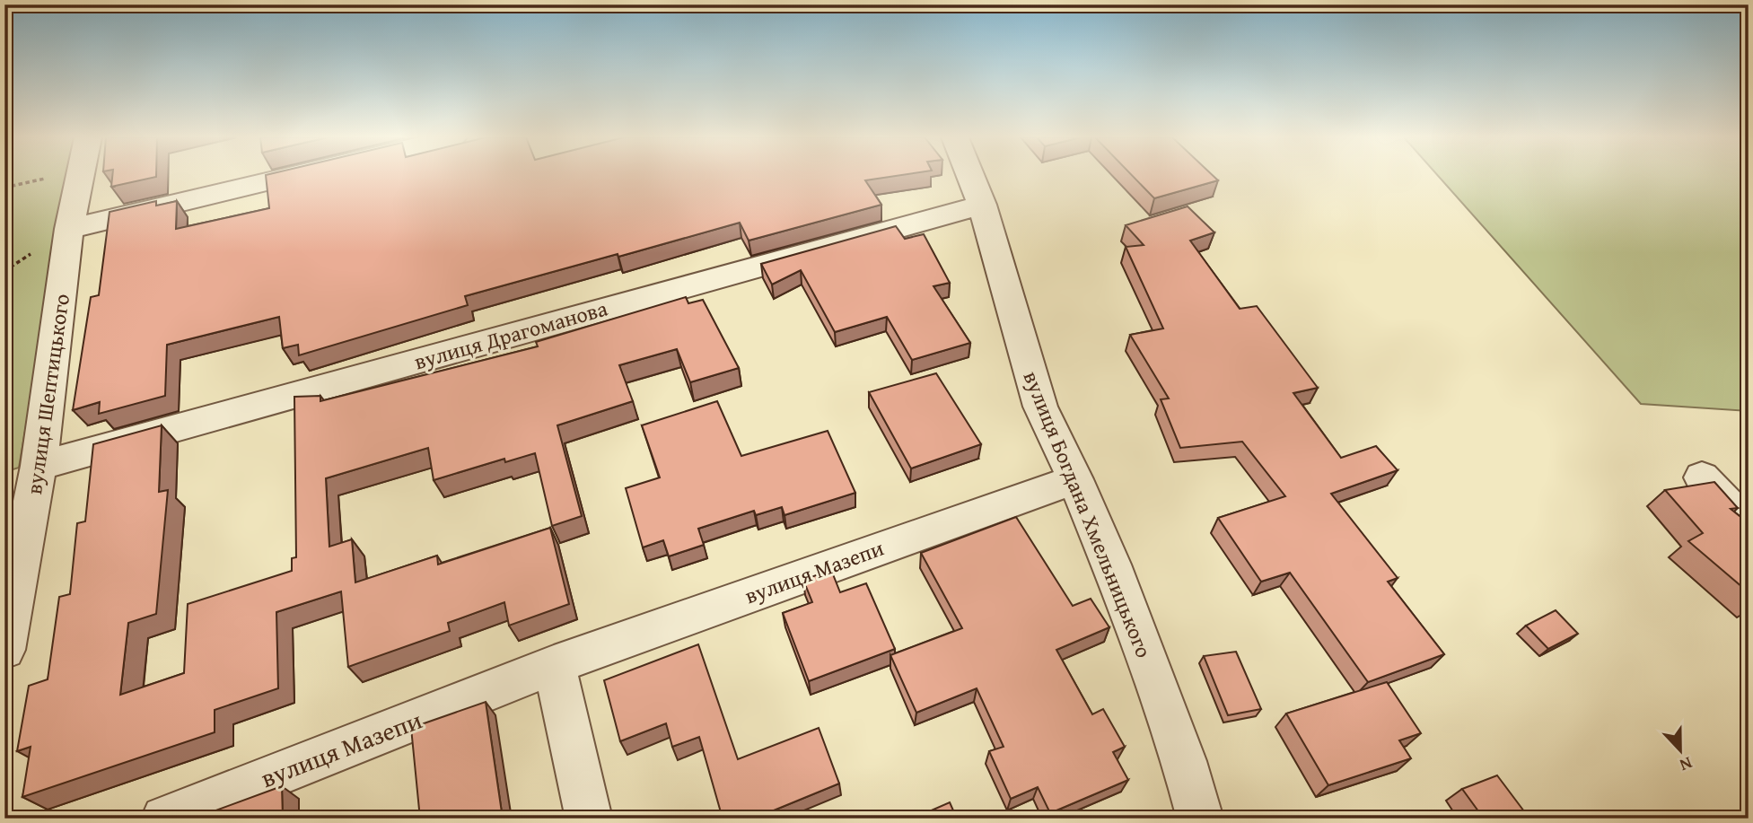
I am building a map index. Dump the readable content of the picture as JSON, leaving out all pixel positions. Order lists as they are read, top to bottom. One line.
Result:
{"streets":{"street":["вулиця Драгоманова","вулиця Шептицького","вулиця Богдана Хмельницького","вулиця Мазепи"]},"crossings":[["вулиця Драгоманова","вулиця Шептицького"],["вулиця Драгоманова","вулиця Богдана Хмельницького"],["вулиця Богдана Хмельницького","вулиця Мазепи"]],"north":"bottom"}
